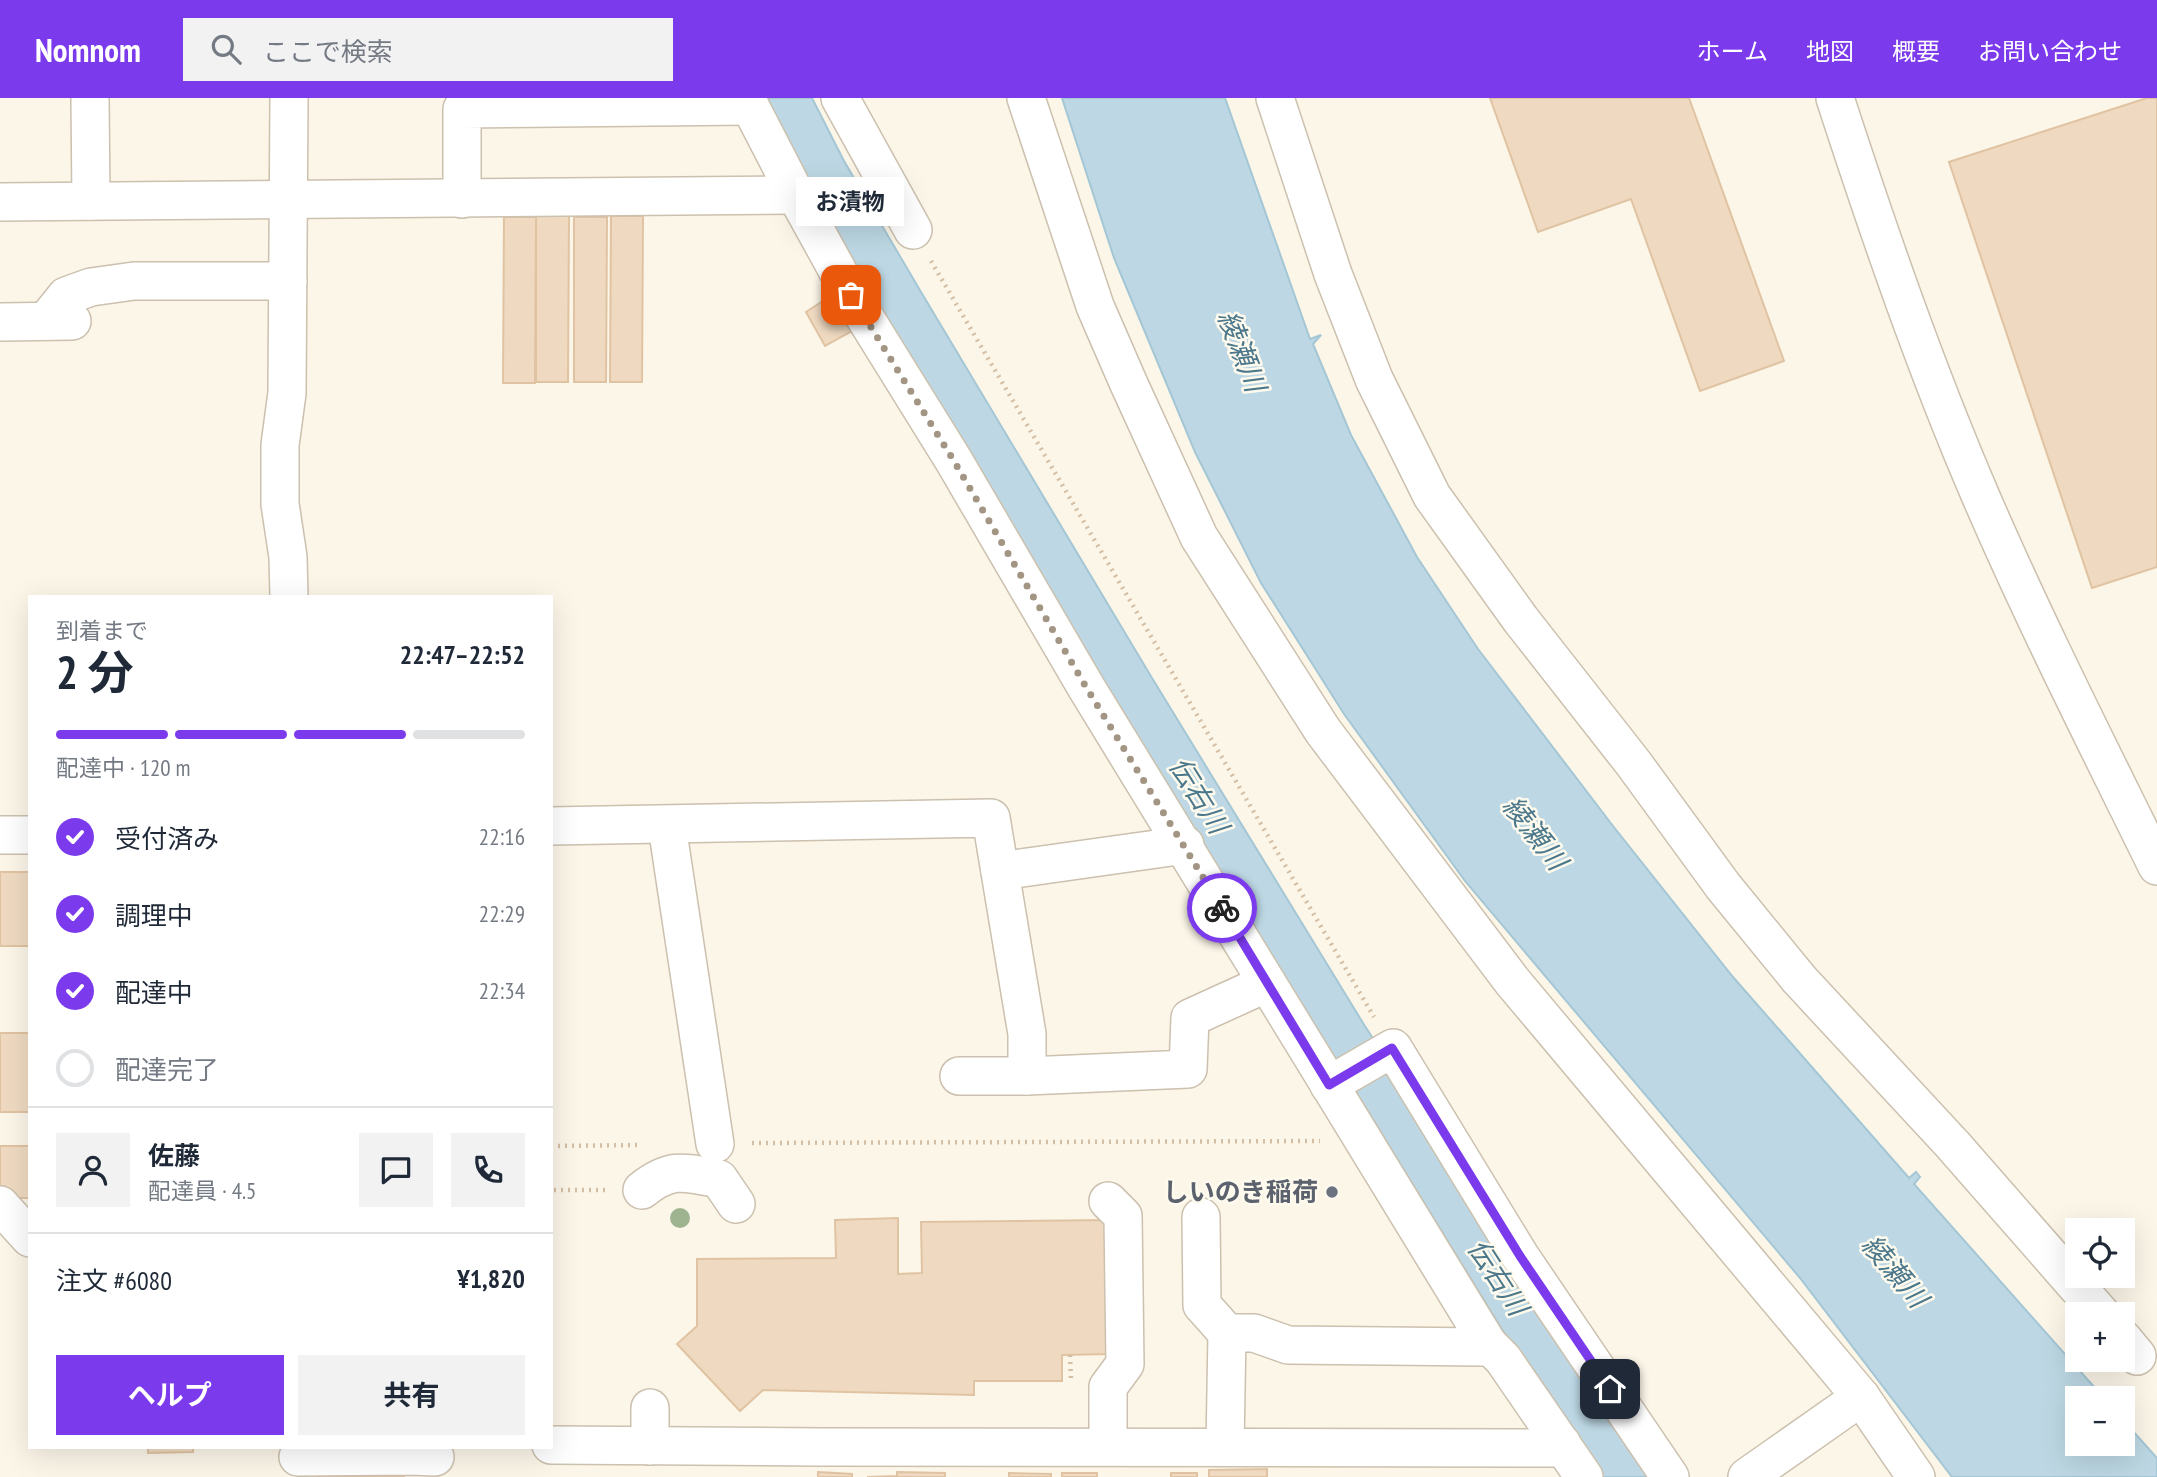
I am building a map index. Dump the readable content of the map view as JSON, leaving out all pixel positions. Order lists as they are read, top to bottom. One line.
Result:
{"water":["綾瀬川","伝右川"],"places":["お漬物","しいのき稲荷"],"page":{"header":"Nomnom","search":"ここで検索","nav":["ホーム","地図","概要","お問い合わせ"],"bubble":"お漬物","heading":["2 分","到着まで","22:47–22:52"],"panel":["佐藤","配達員 · 4.5","注文 #6080","¥1,820"],"bar":"配達中 · 120 m","list":[["受付済み","22:16"],["調理中","22:29"],["配達中","22:34"],"配達完了"],"map_buttons":["+","−"],"buttons":["ヘルプ","共有"]}}
